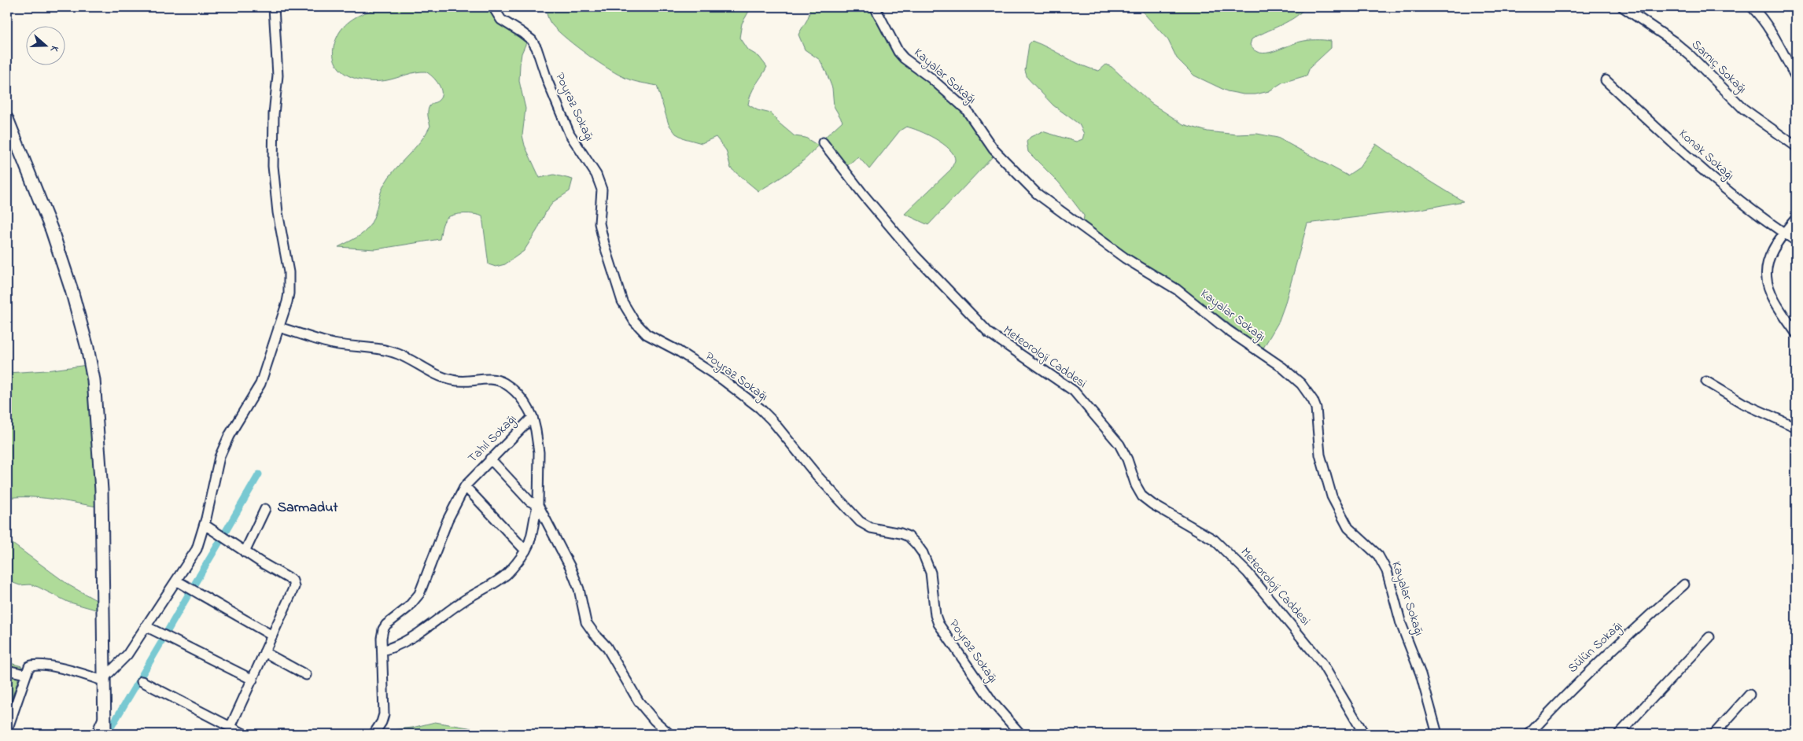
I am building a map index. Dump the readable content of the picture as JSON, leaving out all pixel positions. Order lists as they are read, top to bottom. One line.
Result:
{"streets":{"street":["Sarnıç Sokağı","Kayalar Sokağı","Poyraz Sokağı","Konak Sokağı","Meteoroloji Caddesi","Tahıl Sokağı","Sülün Sokağı"]},"districts":["Sarmadut"],"north":"right"}
